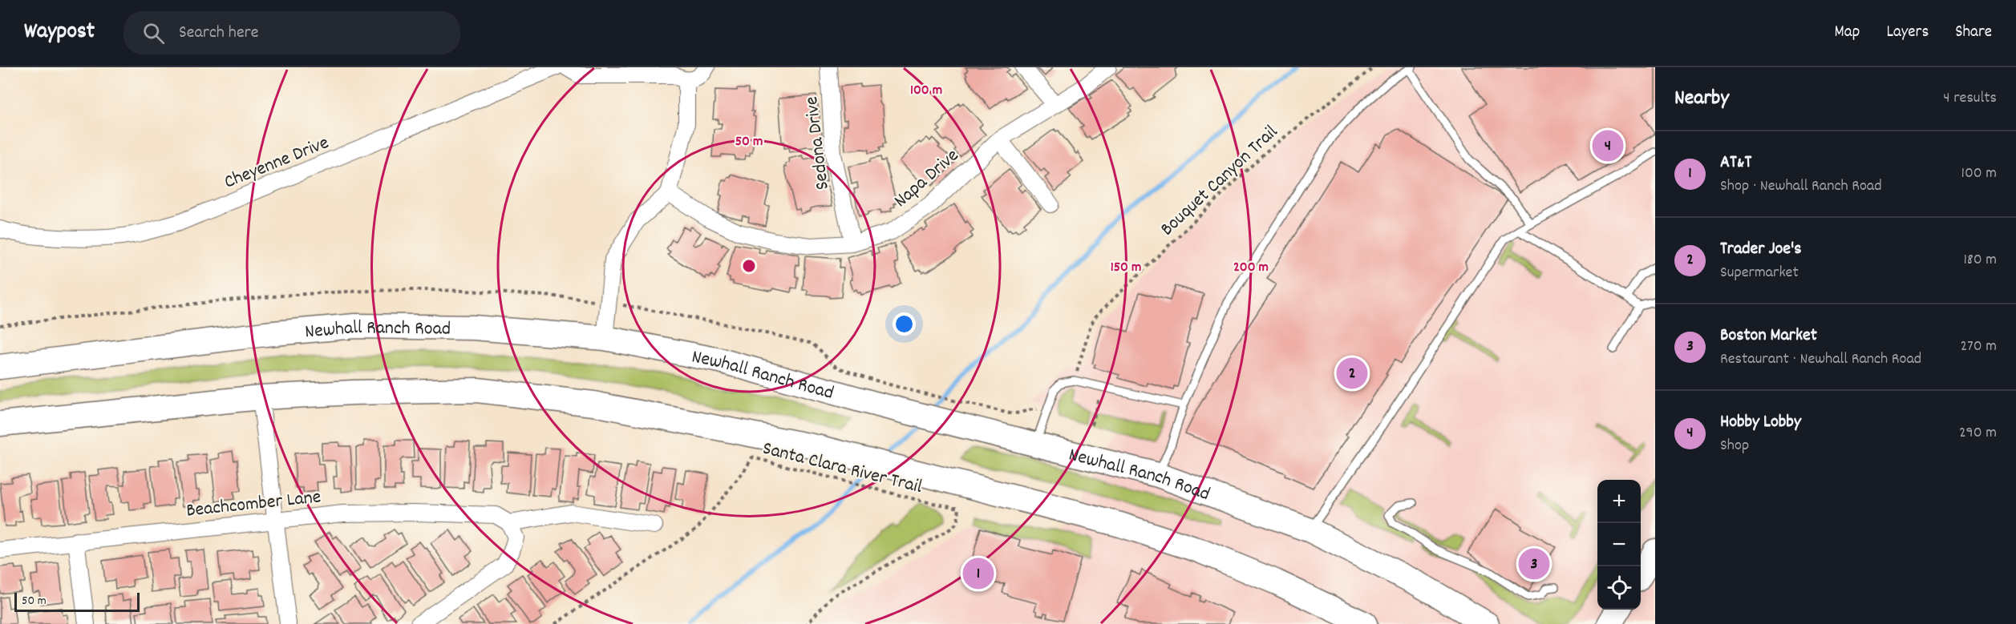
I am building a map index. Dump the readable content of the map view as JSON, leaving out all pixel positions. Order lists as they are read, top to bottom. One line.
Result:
{"streets":{"main road":["Newhall Ranch Road"],"street":["Sedona Drive","Cheyenne Drive","Napa Drive","Beachcomber Lane"],"path":["Bouquet Canyon Trail","Santa Clara River Trail"]},"crossings":[["Sedona Drive","Napa Drive"]],"scale_bar":"50 m","page":{"header":"Waypost","search":"Search here","nav":["Map","Layers","Share"],"heading":["Nearby","4 results"],"pins":["4","2","3","1"],"list":[{"mark":"1","name":"AT&T","note":"Shop · Newhall Ranch Road","value":"100 m"},{"mark":"2","name":"Trader Joe's","note":"Supermarket","value":"180 m"},{"mark":"3","name":"Boston Market","note":"Restaurant · Newhall Ranch Road","value":"270 m"},{"mark":"4","name":"Hobby Lobby","note":"Shop","value":"290 m"}],"map_buttons":["+","−"],"scale":"50 m"},"rings":["100 m","50 m","150 m","200 m"]}
